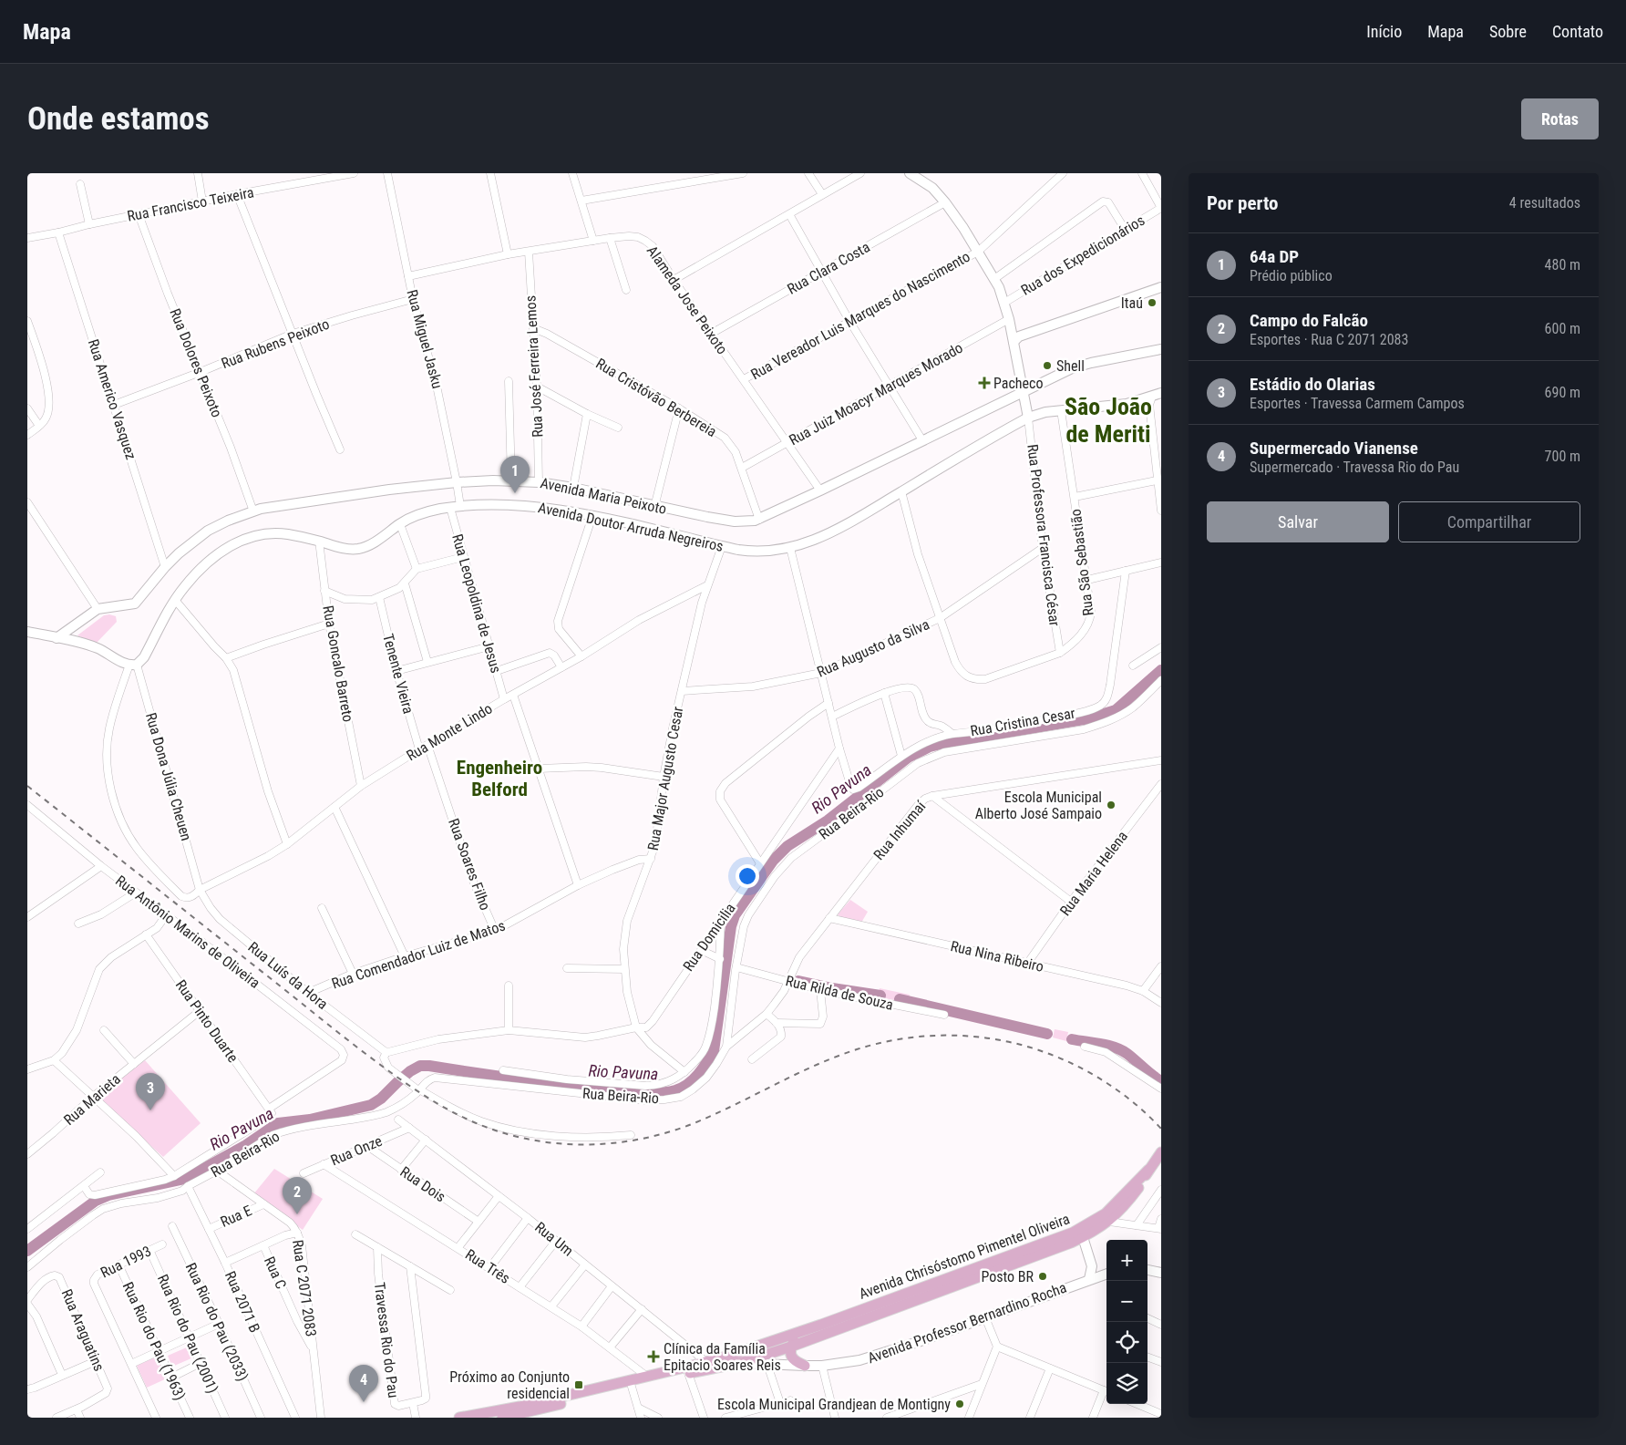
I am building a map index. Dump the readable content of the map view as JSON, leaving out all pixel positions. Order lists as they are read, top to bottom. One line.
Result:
{"streets":{"main road":["Avenida Maria Peixoto","Avenida Doutor Arruda Negreiros","Avenida Chrisóstomo Pimentel Oliveira","Avenida Professor Bernardino Rocha"],"street":["Rua Francisco Teixeira","Rua dos Expedicionários","Rua Clara Costa","Alameda Jose Peixoto","Rua Vereador Luis Marques do Nascimento","Rua Miguel Jasku","Rua Rubens Peixoto","Rua Dolores Peixoto","Rua José Ferreira Lemos","Rua Juiz Moacyr Marques Morado","Rua Cristóvão Berbereia","Rua Americo Vasquez","Rua Professora Francisca César","Rua São Sebastião","Rua Leopoldina de Jesus","Rua Augusto da Silva","Rua Goncalo Barreto","Tenente Vieira","Rua Cristina Cesar","Rua Monte Lindo","Rua Dona Júlia Cheuen","Rua Major Augusto Cesar","Rua Beira-Rio","Rua Inhumaí","Rua Soares Filho","Rua Maria Helena","Rua Antônio Marins de Oliveira","Rua Domicilia","Rua Comendador Luiz de Matos","Rua Nina Ribeiro","Rua Luís da Hora","Rua Rilda de Souza","Rua Pinto Duarte","Rua Marieta","Rua Onze","Rua Dois","Rua E","Rua Um","Rua 1993","Rua Três","Rua C","Rua C 2071 2083","Rua 2071 B","Rua Rio do Pau (2033)","Rua Araguatins","Rua Rio do Pau (2001)","Travessa Rio do Pau","Rua Rio do Pau (1963)"]},"crossings":[["Rua Francisco Teixeira","Rua Dolores Peixoto"],["Rua Francisco Teixeira","Rua Americo Vasquez"],["Rua Clara Costa","Alameda Jose Peixoto"],["Alameda Jose Peixoto","Rua Vereador Luis Marques do Nascimento"],["Alameda Jose Peixoto","Rua Miguel Jasku"],["Alameda Jose Peixoto","Rua José Ferreira Lemos"],["Alameda Jose Peixoto","Rua Juiz Moacyr Marques Morado"],["Alameda Jose Peixoto","Avenida Maria Peixoto"],["Rua Miguel Jasku","Rua Rubens Peixoto"],["Rua Miguel Jasku","Avenida Maria Peixoto"],["Rua Miguel Jasku","Avenida Doutor Arruda Negreiros"],["Rua Miguel Jasku","Rua Leopoldina de Jesus"],["Rua Rubens Peixoto","Rua Dolores Peixoto"],["Rua Rubens Peixoto","Rua Americo Vasquez"],["Rua Dolores Peixoto","Avenida Maria Peixoto"],["Rua José Ferreira Lemos","Rua Cristóvão Berbereia"],["Rua José Ferreira Lemos","Avenida Maria Peixoto"],["Rua Juiz Moacyr Marques Morado","Rua Cristóvão Berbereia"],["Rua Cristóvão Berbereia","Avenida Maria Peixoto"],["Rua Americo Vasquez","Avenida Maria Peixoto"],["Avenida Doutor Arruda Negreiros","Rua Professora Francisca César"],["Avenida Doutor Arruda Negreiros","Rua São Sebastião"],["Avenida Doutor Arruda Negreiros","Rua Leopoldina de Jesus"],["Avenida Doutor Arruda Negreiros","Rua Goncalo Barreto"],["Avenida Doutor Arruda Negreiros","Rua Monte Lindo"],["Avenida Doutor Arruda Negreiros","Rua Dona Júlia Cheuen"],["Avenida Doutor Arruda Negreiros","Rua Major Augusto Cesar"],["Rua Professora Francisca César","Rua São Sebastião"],["Rua Professora Francisca César","Rua Augusto da Silva"],["Rua São Sebastião","Rua Augusto da Silva"],["Rua Leopoldina de Jesus","Rua Monte Lindo"],["Rua Augusto da Silva","Rua Major Augusto Cesar"],["Rua Goncalo Barreto","Rua Monte Lindo"],["Tenente Vieira","Rua Monte Lindo"],["Rua Monte Lindo","Rua Dona Júlia Cheuen"],["Rua Monte Lindo","Rua Major Augusto Cesar"],["Rua Monte Lindo","Rua Soares Filho"],["Rua Monte Lindo","Rua Luís da Hora"],["Rua Dona Júlia Cheuen","Rua Luís da Hora"],["Rua Major Augusto Cesar","Rua Domicilia"],["Rua Major Augusto Cesar","Rua Comendador Luiz de Matos"],["Rua Beira-Rio","Rua Inhumaí"],["Rua Beira-Rio","Rua Rilda de Souza"],["Rua Beira-Rio","Rua C 2071 2083"],["Rua Beira-Rio","Rua 2071 B"],["Rua Inhumaí","Rua Nina Ribeiro"],["Rua Inhumaí","Rua Rilda de Souza"],["Rua Soares Filho","Rua Comendador Luiz de Matos"],["Rua Maria Helena","Rua Nina Ribeiro"],["Rua Antônio Marins de Oliveira","Rua Pinto Duarte"],["Rua Domicilia","Rua Luís da Hora"],["Rua Comendador Luiz de Matos","Rua Luís da Hora"],["Rua Pinto Duarte","Rua Marieta"],["Rua Onze","Rua Dois"],["Rua Onze","Rua Um"],["Rua Onze","Rua Três"],["Rua E","Rua C 2071 2083"],["Rua E","Rua 2071 B"],["Rua Um","Avenida Chrisóstomo Pimentel Oliveira"],["Avenida Chrisóstomo Pimentel Oliveira","Rua Três"],["Avenida Chrisóstomo Pimentel Oliveira","Avenida Professor Bernardino Rocha"],["Rua 1993","Rua Rio do Pau (2001)"],["Rua 1993","Rua Rio do Pau (1963)"],["Rua C","Rua C 2071 2083"]],"districts":["São João de Meriti","Engenheiro Belford"],"water":["Rio Pavuna"],"places":{"other":["Itaú","Shell","Escola Municipal Alberto José Sampaio","Posto BR","Escola Municipal Grandjean de Montigny"],"health":["Pacheco","Clínica da Família Epitacio Soares Reis"],"transit":["Próximo ao Conjunto residencial"]},"page":{"header":"Mapa","nav":["Início","Mapa","Sobre","Contato"],"buttons":["Rotas",["Salvar","Compartilhar"]],"title":"Onde estamos","heading":["Por perto","4 resultados"],"list":[{"mark":"1","name":"64a DP","note":"Prédio público","value":"480 m"},{"mark":"2","name":"Campo do Falcão","note":"Esportes · Rua C 2071 2083","value":"600 m"},{"mark":"3","name":"Estádio do Olarias","note":"Esportes · Travessa Carmem Campos","value":"690 m"},{"mark":"4","name":"Supermercado Vianense","note":"Supermercado · Travessa Rio do Pau","value":"700 m"}],"pins":["1","3","2","4"],"map_buttons":["+","−"]}}
